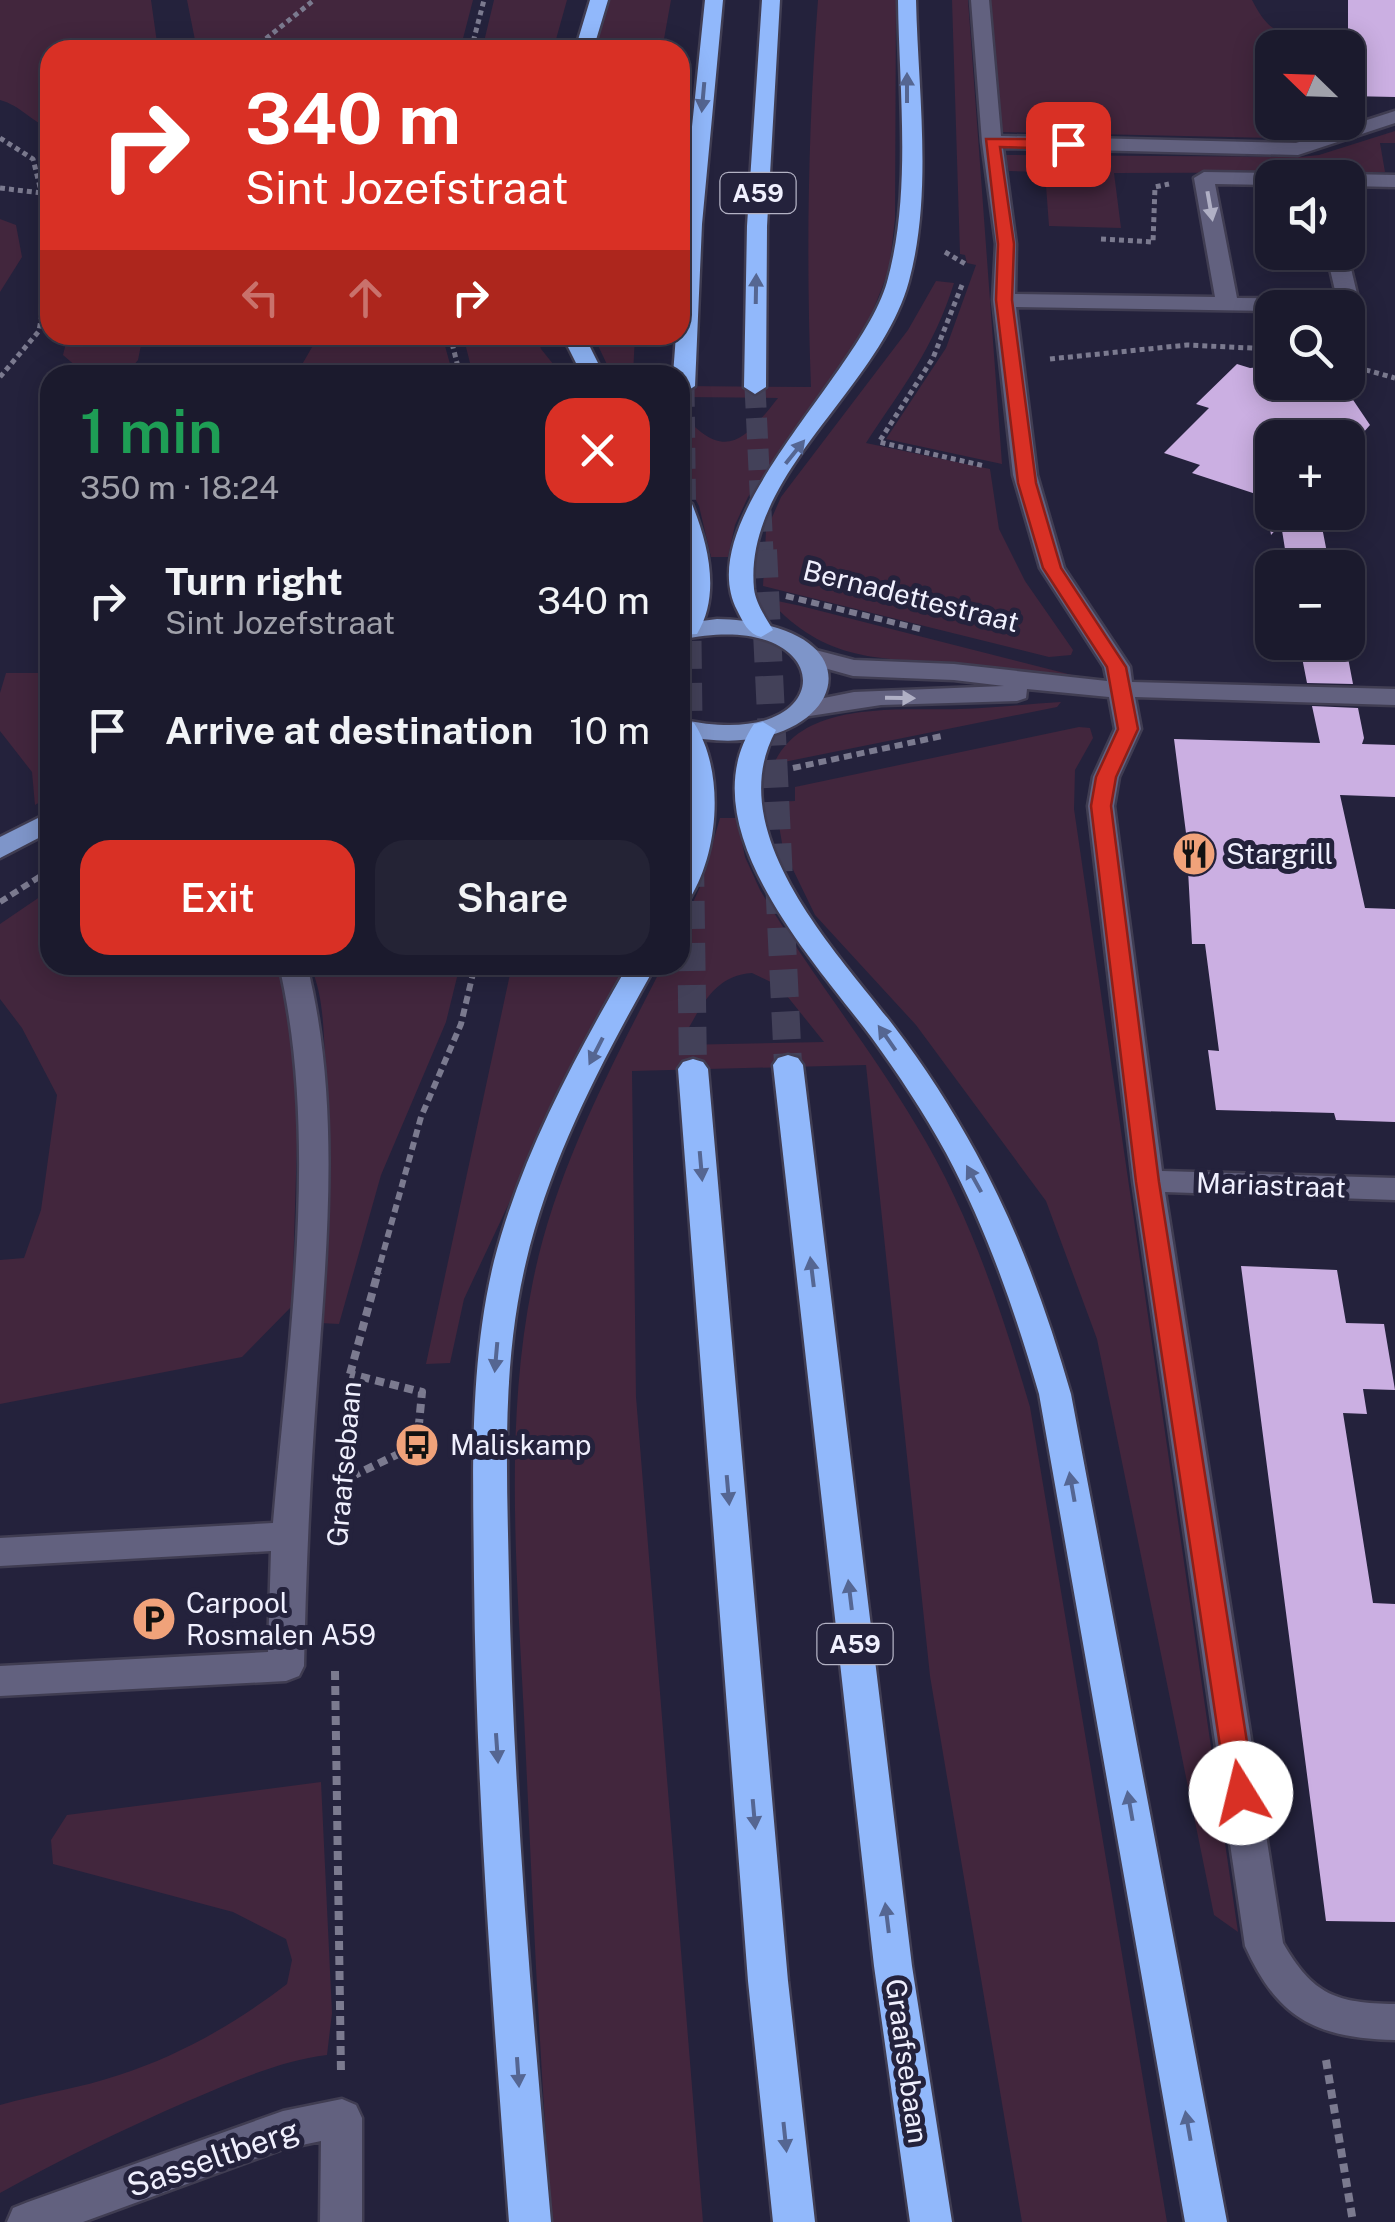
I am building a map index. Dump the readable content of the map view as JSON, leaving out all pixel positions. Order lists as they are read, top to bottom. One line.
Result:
{"streets":{"highway":["A59","Graafsebaan"],"street":["Bernadettestraat","Mariastraat","Sasseltberg"]},"one_way":["Graafsebaan"],"places":{"restaurant":["Stargrill"],"bus stop":["Maliskamp"],"parking":["Carpool Rosmalen A59"]},"north":"top left","page":{"map_buttons":["+","−"],"turn":["340 m","Sint Jozefstraat"],"heading":["1 min","350 m · 18:24"],"list":[{"name":"Turn right","note":"Sint Jozefstraat","value":"340 m"},{"name":"Arrive at destination","value":"10 m"}],"buttons":["Exit","Share"]}}
